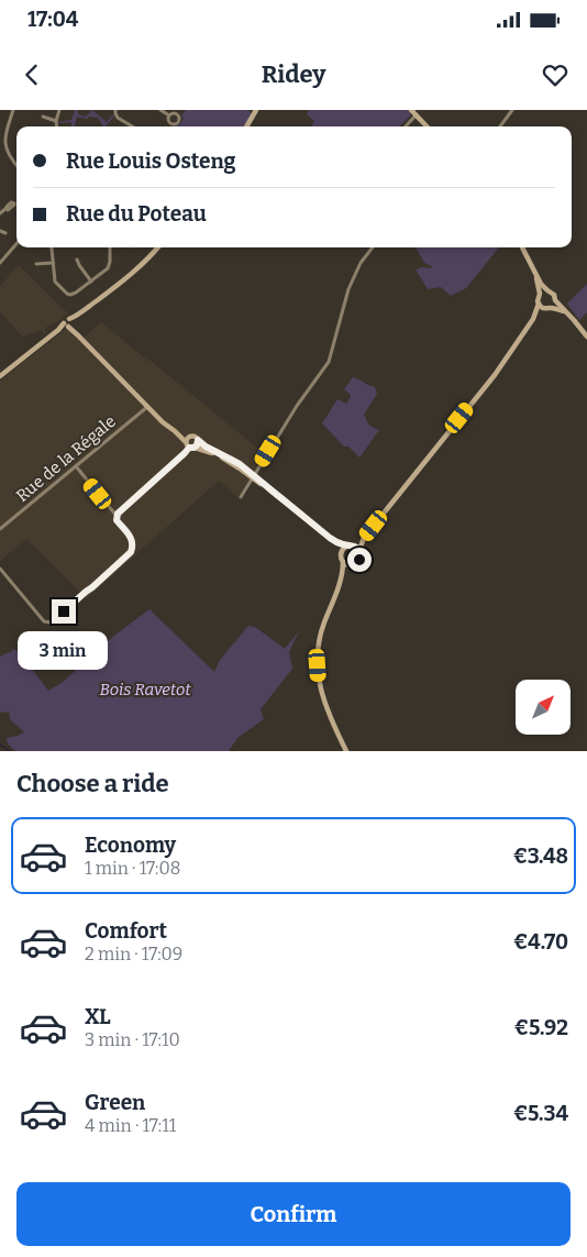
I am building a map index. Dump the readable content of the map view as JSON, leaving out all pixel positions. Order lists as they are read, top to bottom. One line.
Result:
{"streets":{"street":["Rue de la Régale"]},"parks":["Bois Ravetot"],"north":"top right","page":{"status":"17:04","header":"Ridey","banner":["Rue Louis Osteng","Rue du Poteau"],"bubble":"3 min","heading":"Choose a ride","list":[{"name":"Economy","note":"1 min · 17:08","value":"€3.48"},{"name":"Comfort","note":"2 min · 17:09","value":"€4.70"},{"name":"XL","note":"3 min · 17:10","value":"€5.92"},{"name":"Green","note":"4 min · 17:11","value":"€5.34"}],"buttons":"Confirm"}}
